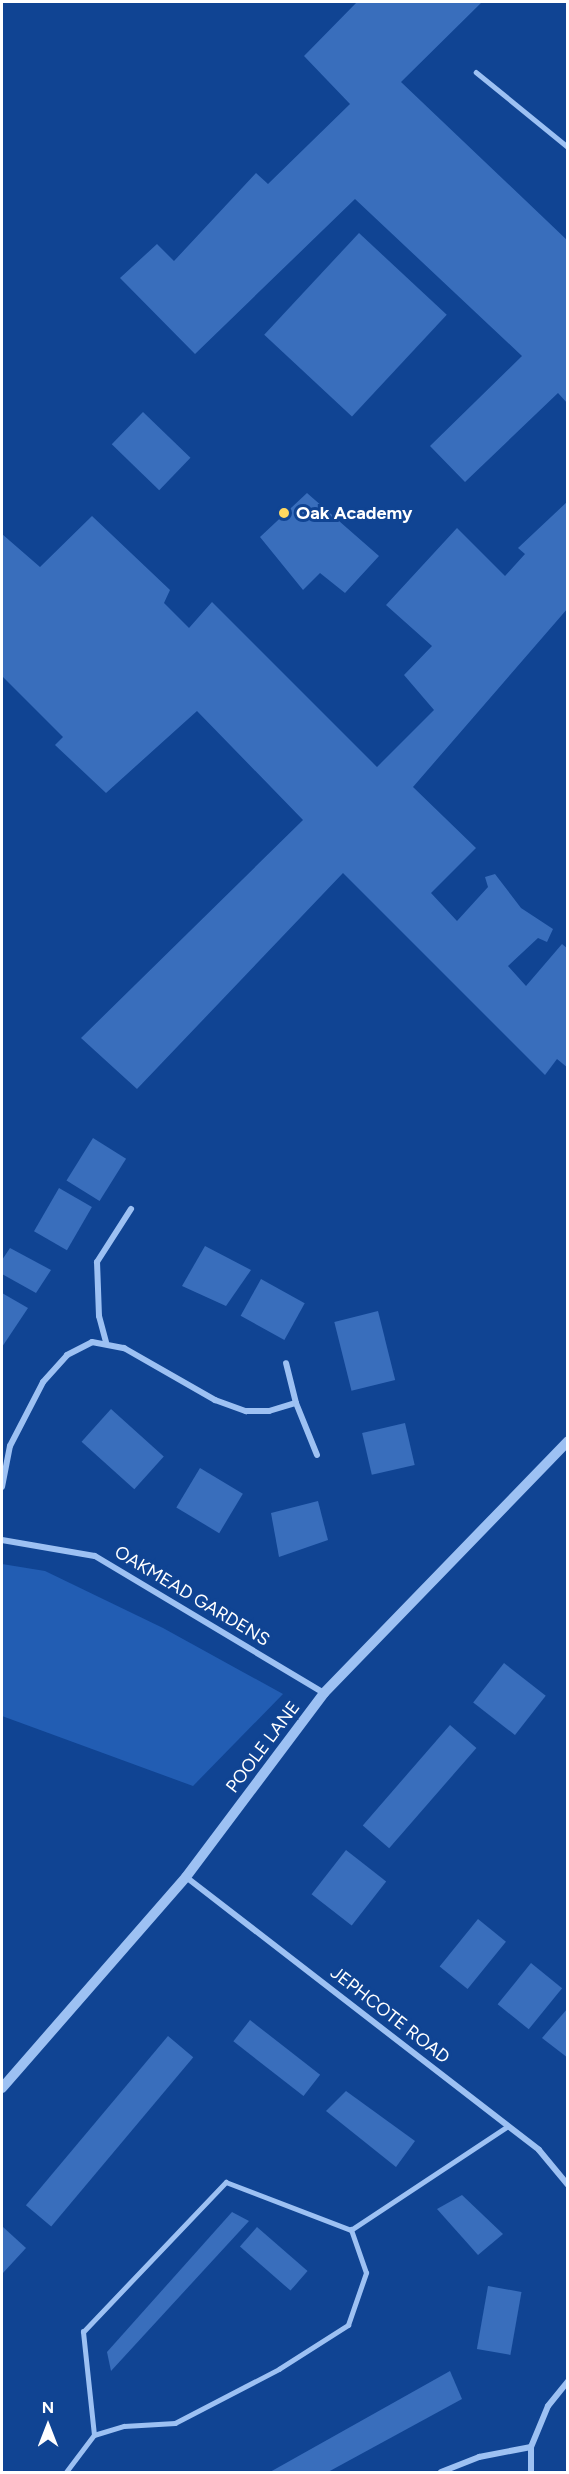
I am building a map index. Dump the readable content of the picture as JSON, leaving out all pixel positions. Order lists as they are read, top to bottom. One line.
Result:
{"streets":{"street":["OAKMEAD GARDENS","POOLE LANE","JEPHCOTE ROAD"]},"crossings":[["OAKMEAD GARDENS","POOLE LANE"],["POOLE LANE","JEPHCOTE ROAD"]],"places":["Oak Academy"],"north":"top"}
